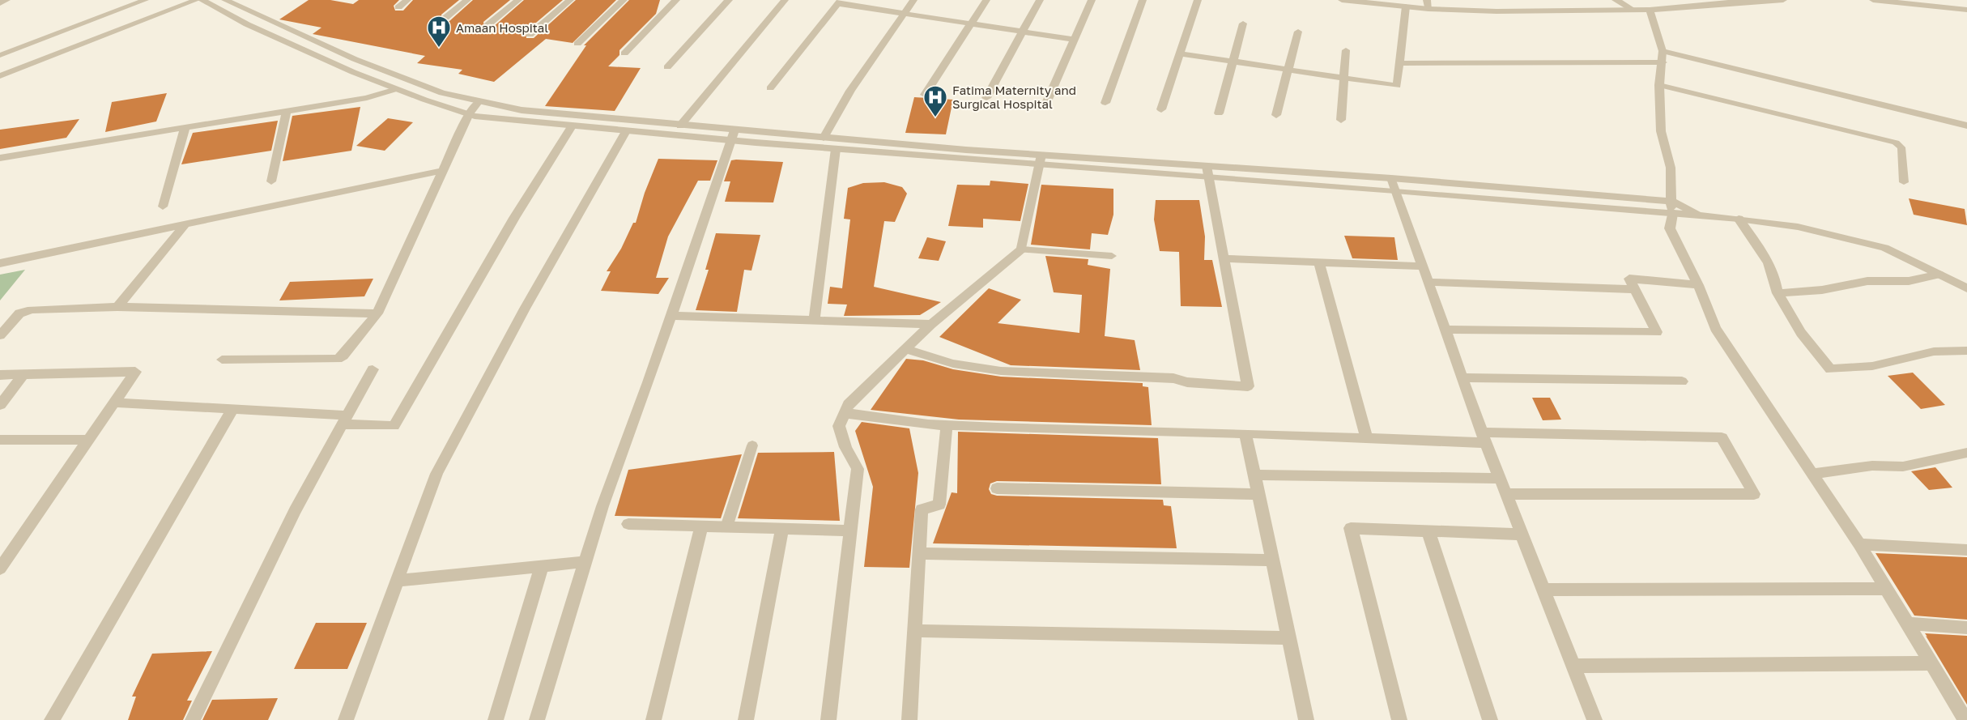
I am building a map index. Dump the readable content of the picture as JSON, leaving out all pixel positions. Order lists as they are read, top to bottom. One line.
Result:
{"places":{"hospital":["Amaan Hospital","Fatima Maternity and Surgical Hospital"]}}
